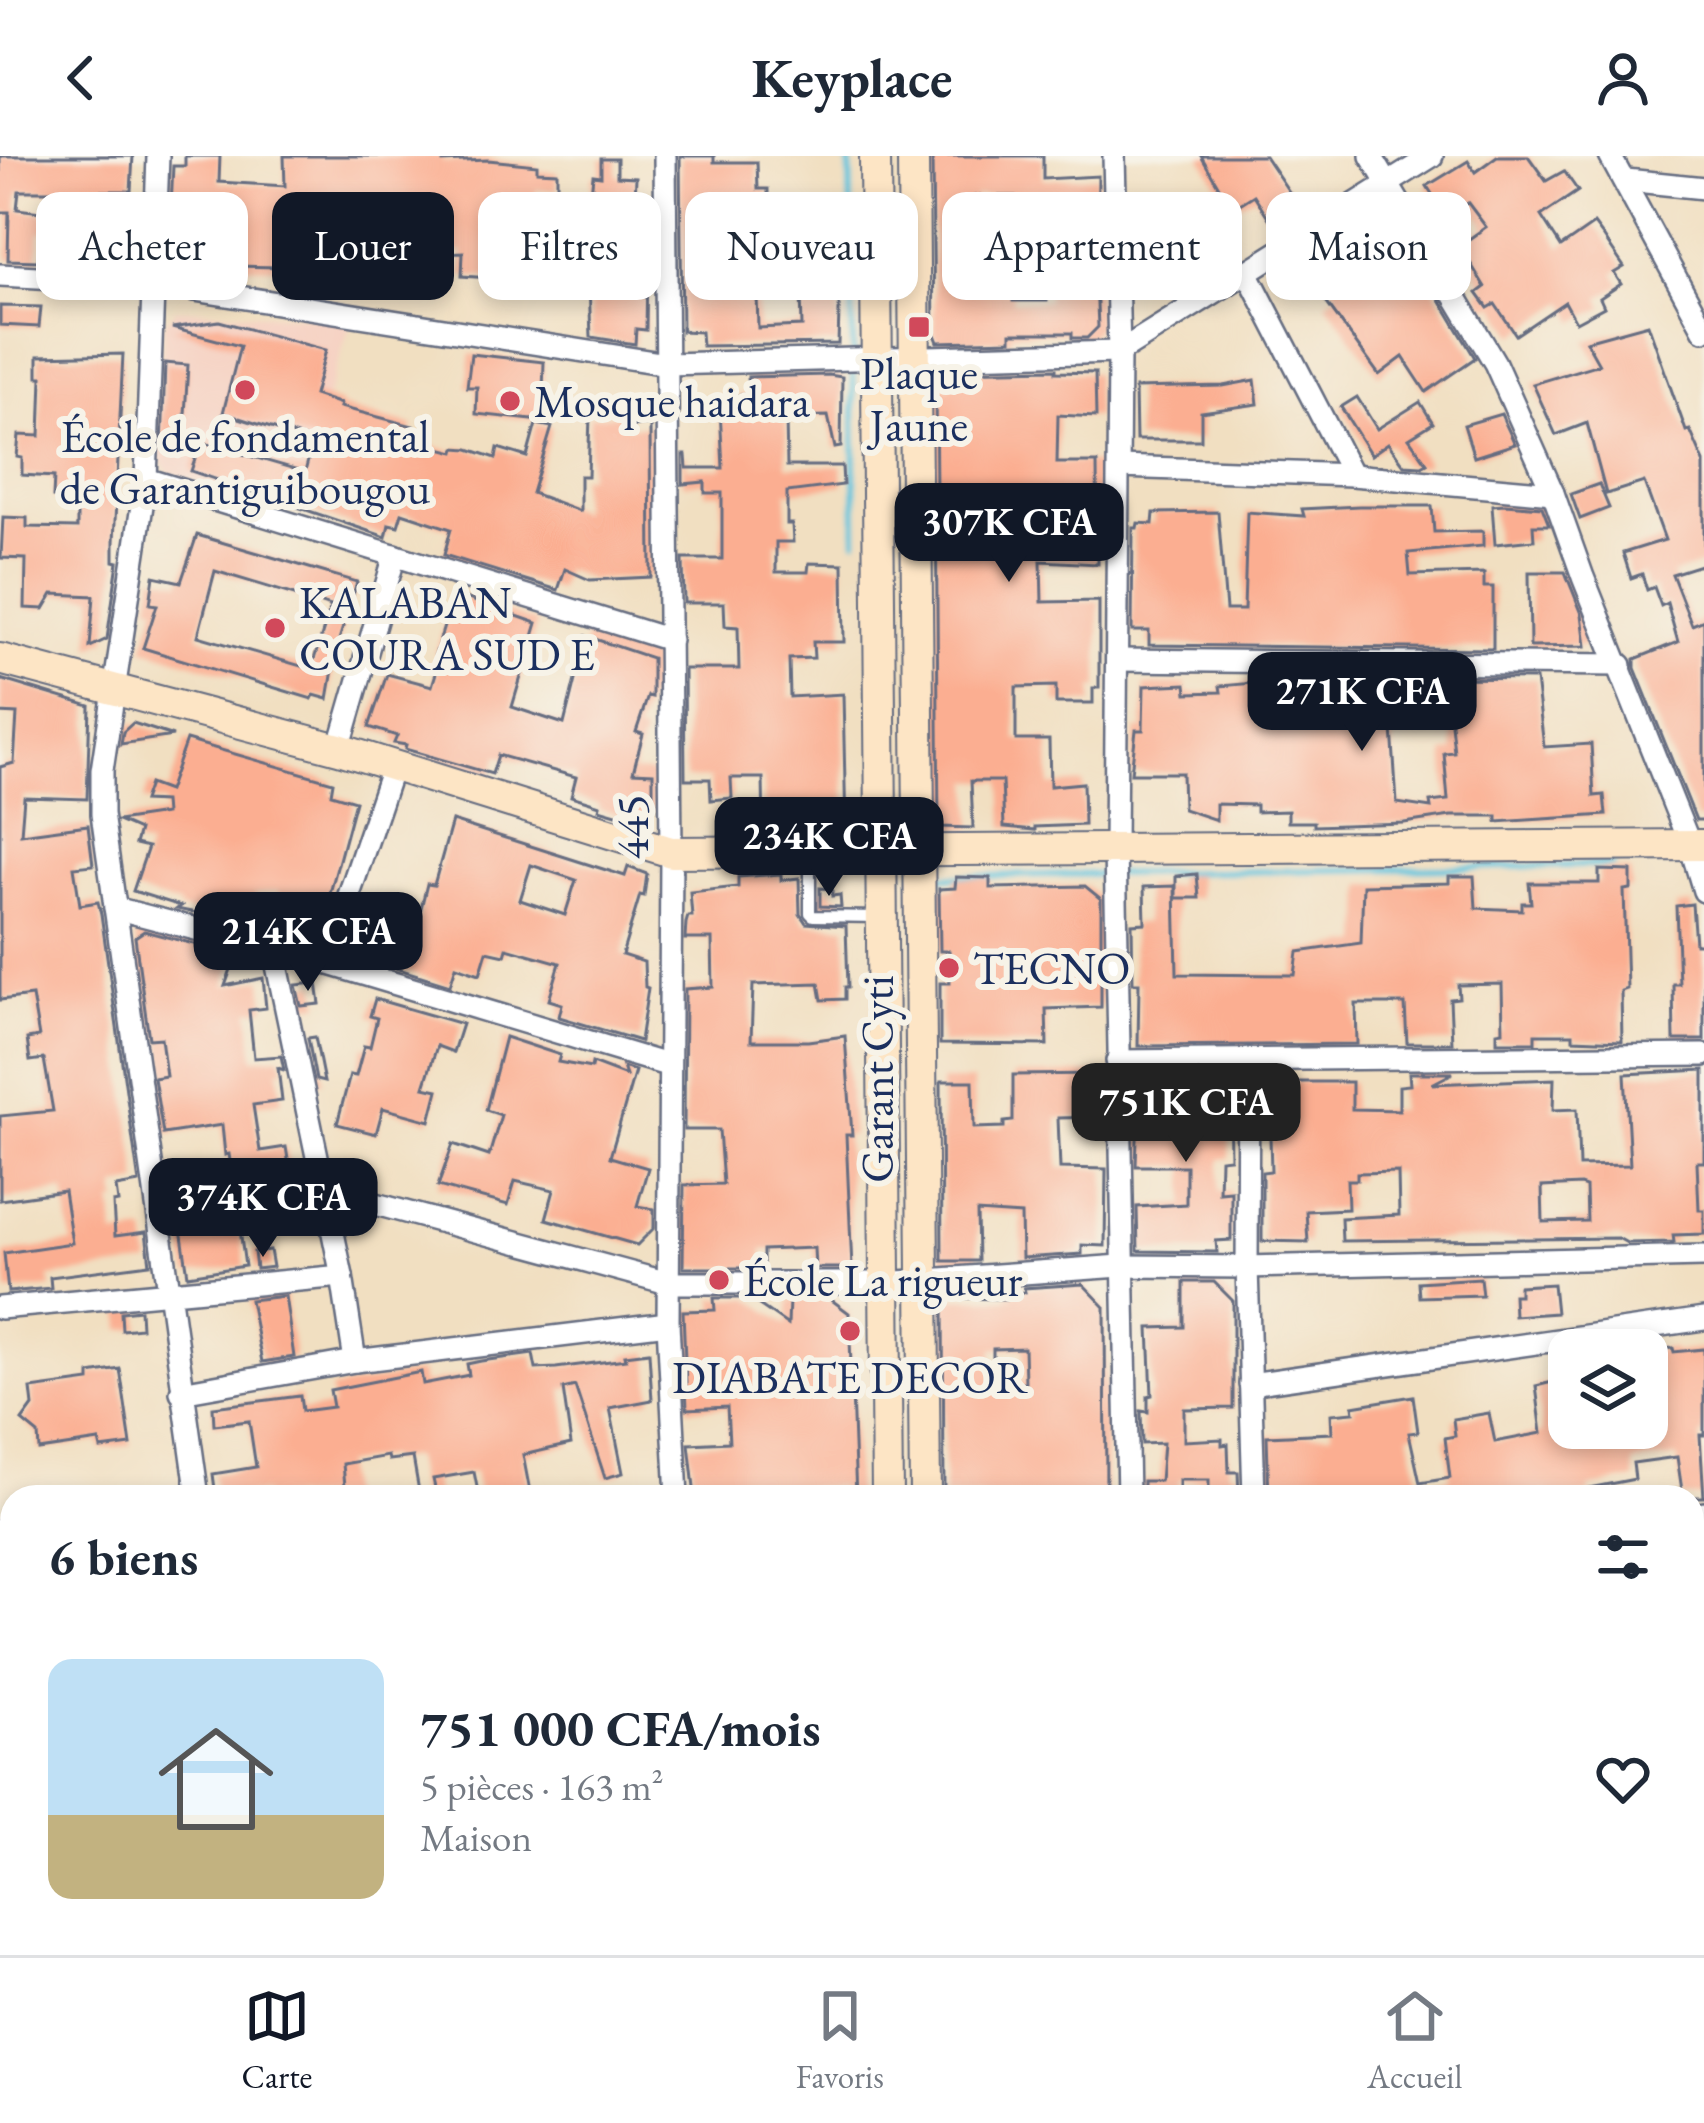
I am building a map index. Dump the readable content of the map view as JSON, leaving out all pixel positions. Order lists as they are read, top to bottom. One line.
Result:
{"streets":{"main road":["Garant Cyti"],"street":["445"]},"places":{"transit":["Plaque Jaune"],"other":["École de fondamental de Garantiguibougou","Mosque haidara","KALABAN COURA SUD E","TECNO","École La rigueur","DIABATE DECOR"]},"page":{"header":"Keyplace","chip":["Acheter","Louer","Filtres","Nouveau","Appartement","Maison"],"price":["307K CFA","271K CFA","234K CFA","214K CFA","751K CFA","374K CFA"],"heading":"6 biens","list":[{"name":"751 000 CFA/mois","note":"5 pièces · 163 m² · Maison"}],"tabs":["Carte","Favoris","Accueil"]}}
